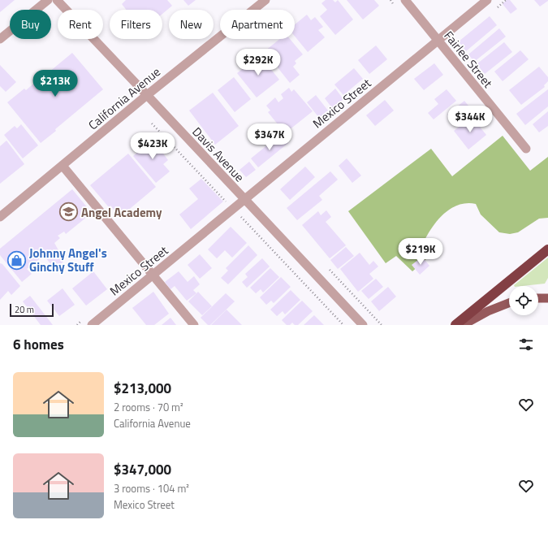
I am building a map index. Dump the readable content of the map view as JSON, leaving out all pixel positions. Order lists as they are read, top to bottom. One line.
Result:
{"streets":{"street":["Fairlee Street","California Avenue","Mexico Street","Davis Avenue"]},"crossings":[["Fairlee Street","Mexico Street"],["California Avenue","Davis Avenue"],["Mexico Street","Davis Avenue"]],"places":{"school or university":["Angel Academy"],"shop":["Johnny Angel's Ginchy Stuff"]},"scale_bar":"20 m","page":{"chip":["Buy","Rent","Filters","New","Apartment"],"price":["$292K","$213K","$344K","$347K","$423K","$219K"],"scale":"20 m","heading":"6 homes","list":[{"name":"$213,000","note":"2 rooms · 70 m² · California Avenue"},{"name":"$347,000","note":"3 rooms · 104 m² · Mexico Street"}]}}
